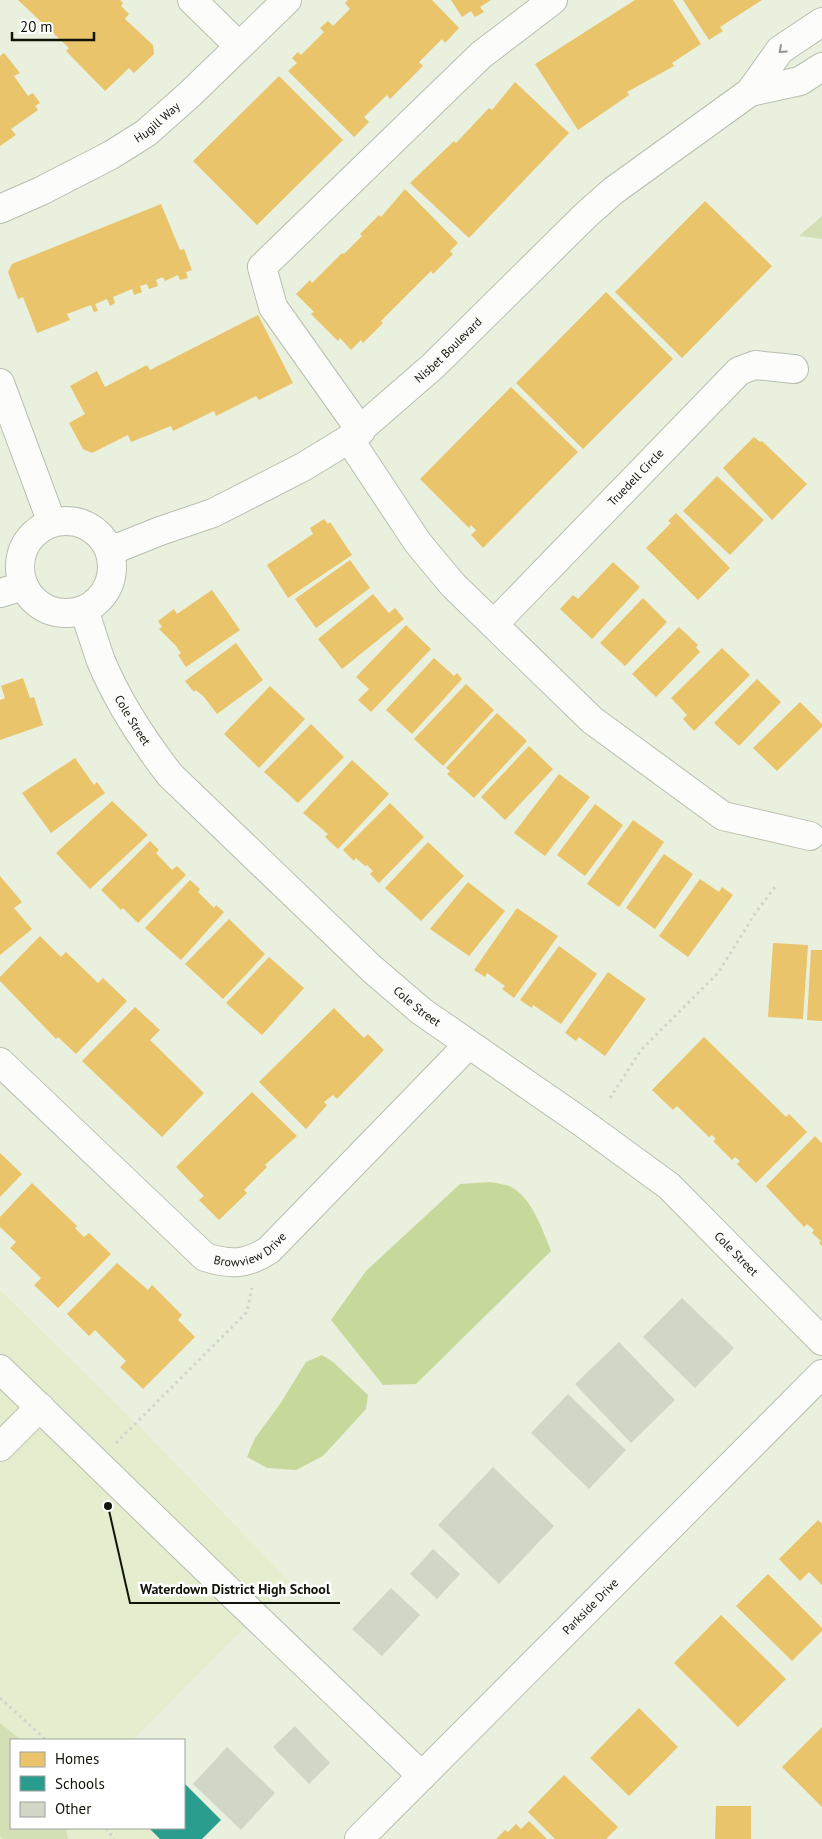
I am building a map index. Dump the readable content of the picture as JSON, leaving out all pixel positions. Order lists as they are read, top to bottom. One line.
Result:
{"streets":{"street":["Hugill Way","Nisbet Boulevard","Truedell Circle","Cole Street","Browview Drive","Parkside Drive"]},"crossings":[["Nisbet Boulevard","Cole Street"],["Cole Street","Browview Drive"]],"places":["Waterdown District High School"],"legend":["Homes","Schools","Other"],"scale_bar":"20 m"}
